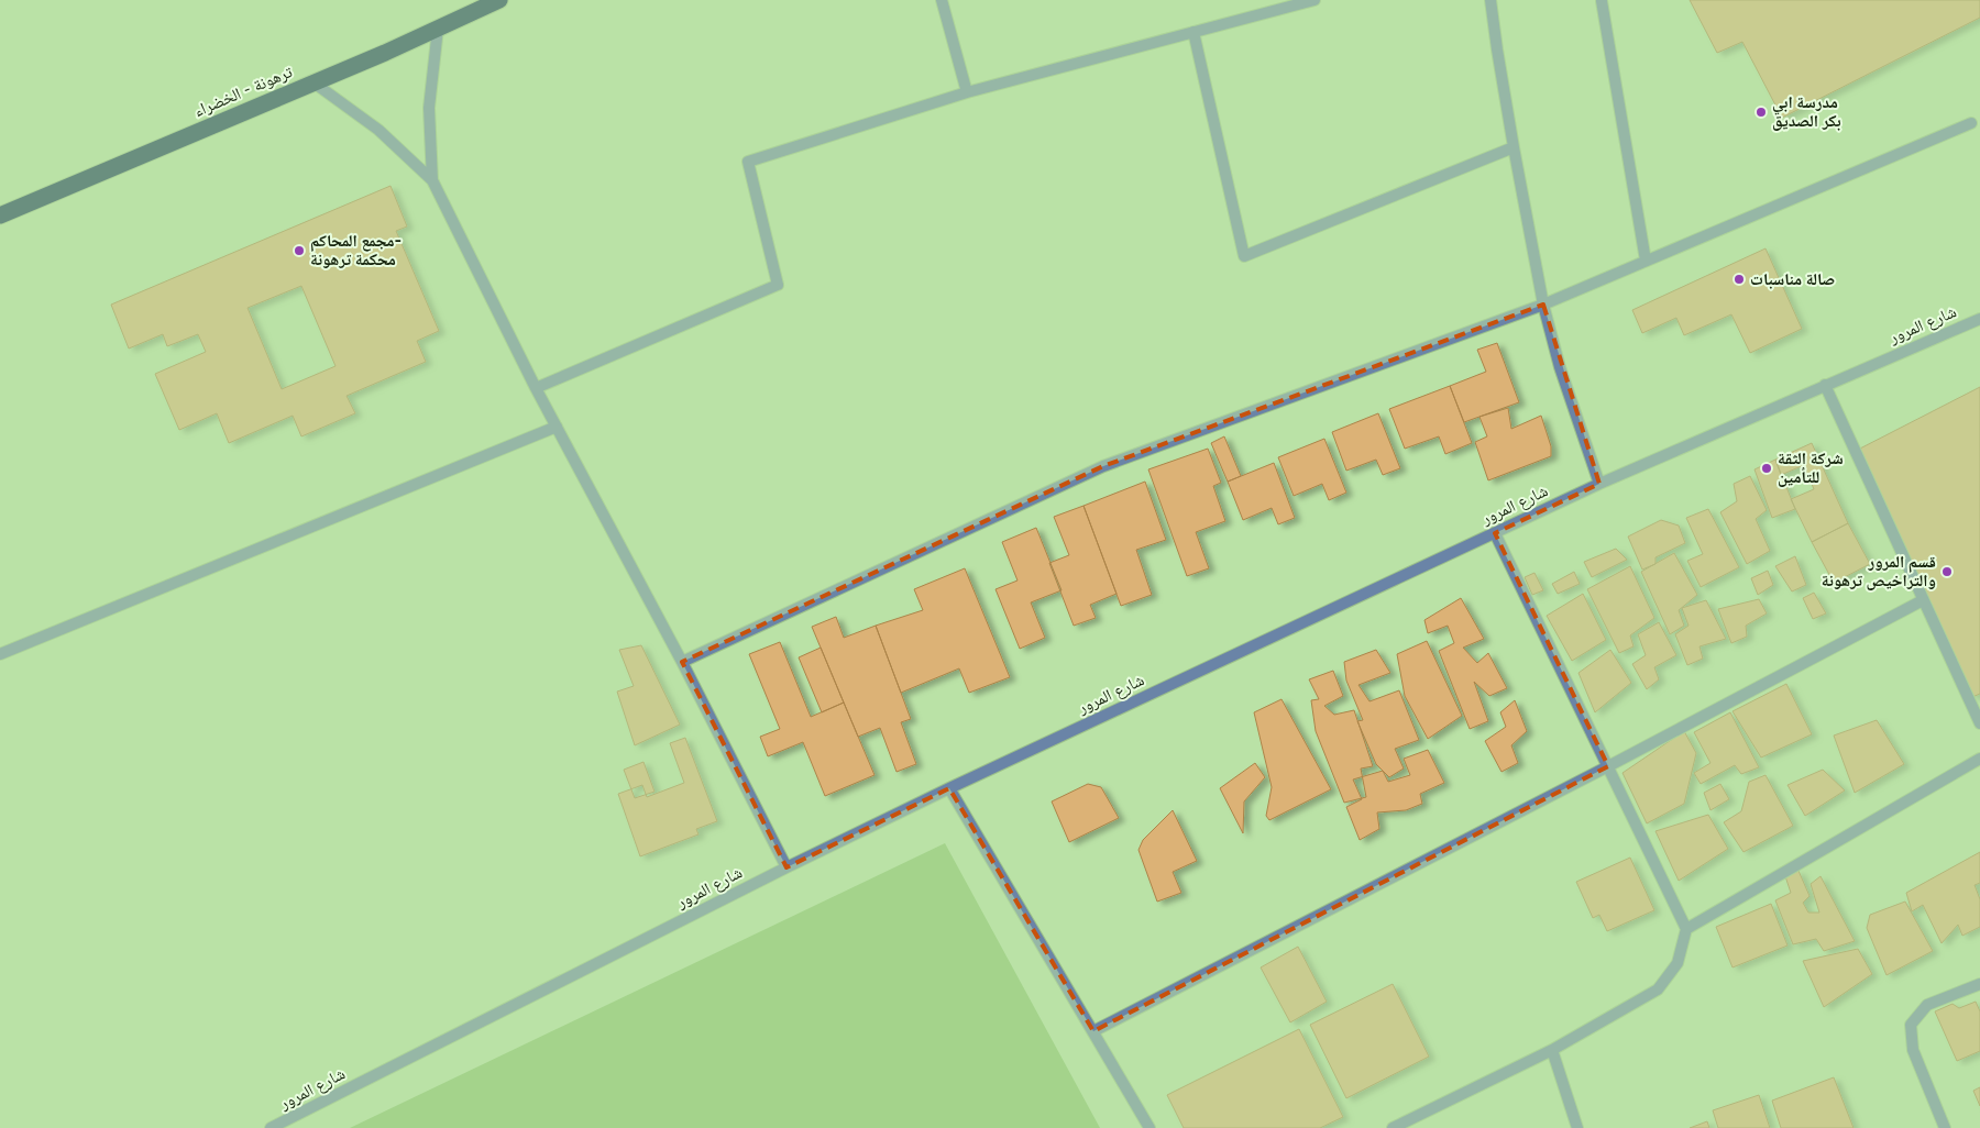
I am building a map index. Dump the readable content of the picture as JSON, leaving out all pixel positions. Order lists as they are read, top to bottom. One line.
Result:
{"streets":{"highway":["ترهونة - الخضراء"],"street":["شارع المرور"]},"places":["مدرسة ابي بكر الصديق","مجمع المحاكم- محكمة ترهونة","صالة مناسبات","شركة الثقة للتأمين","قسم المرور والتراخيص ترهونة"]}
